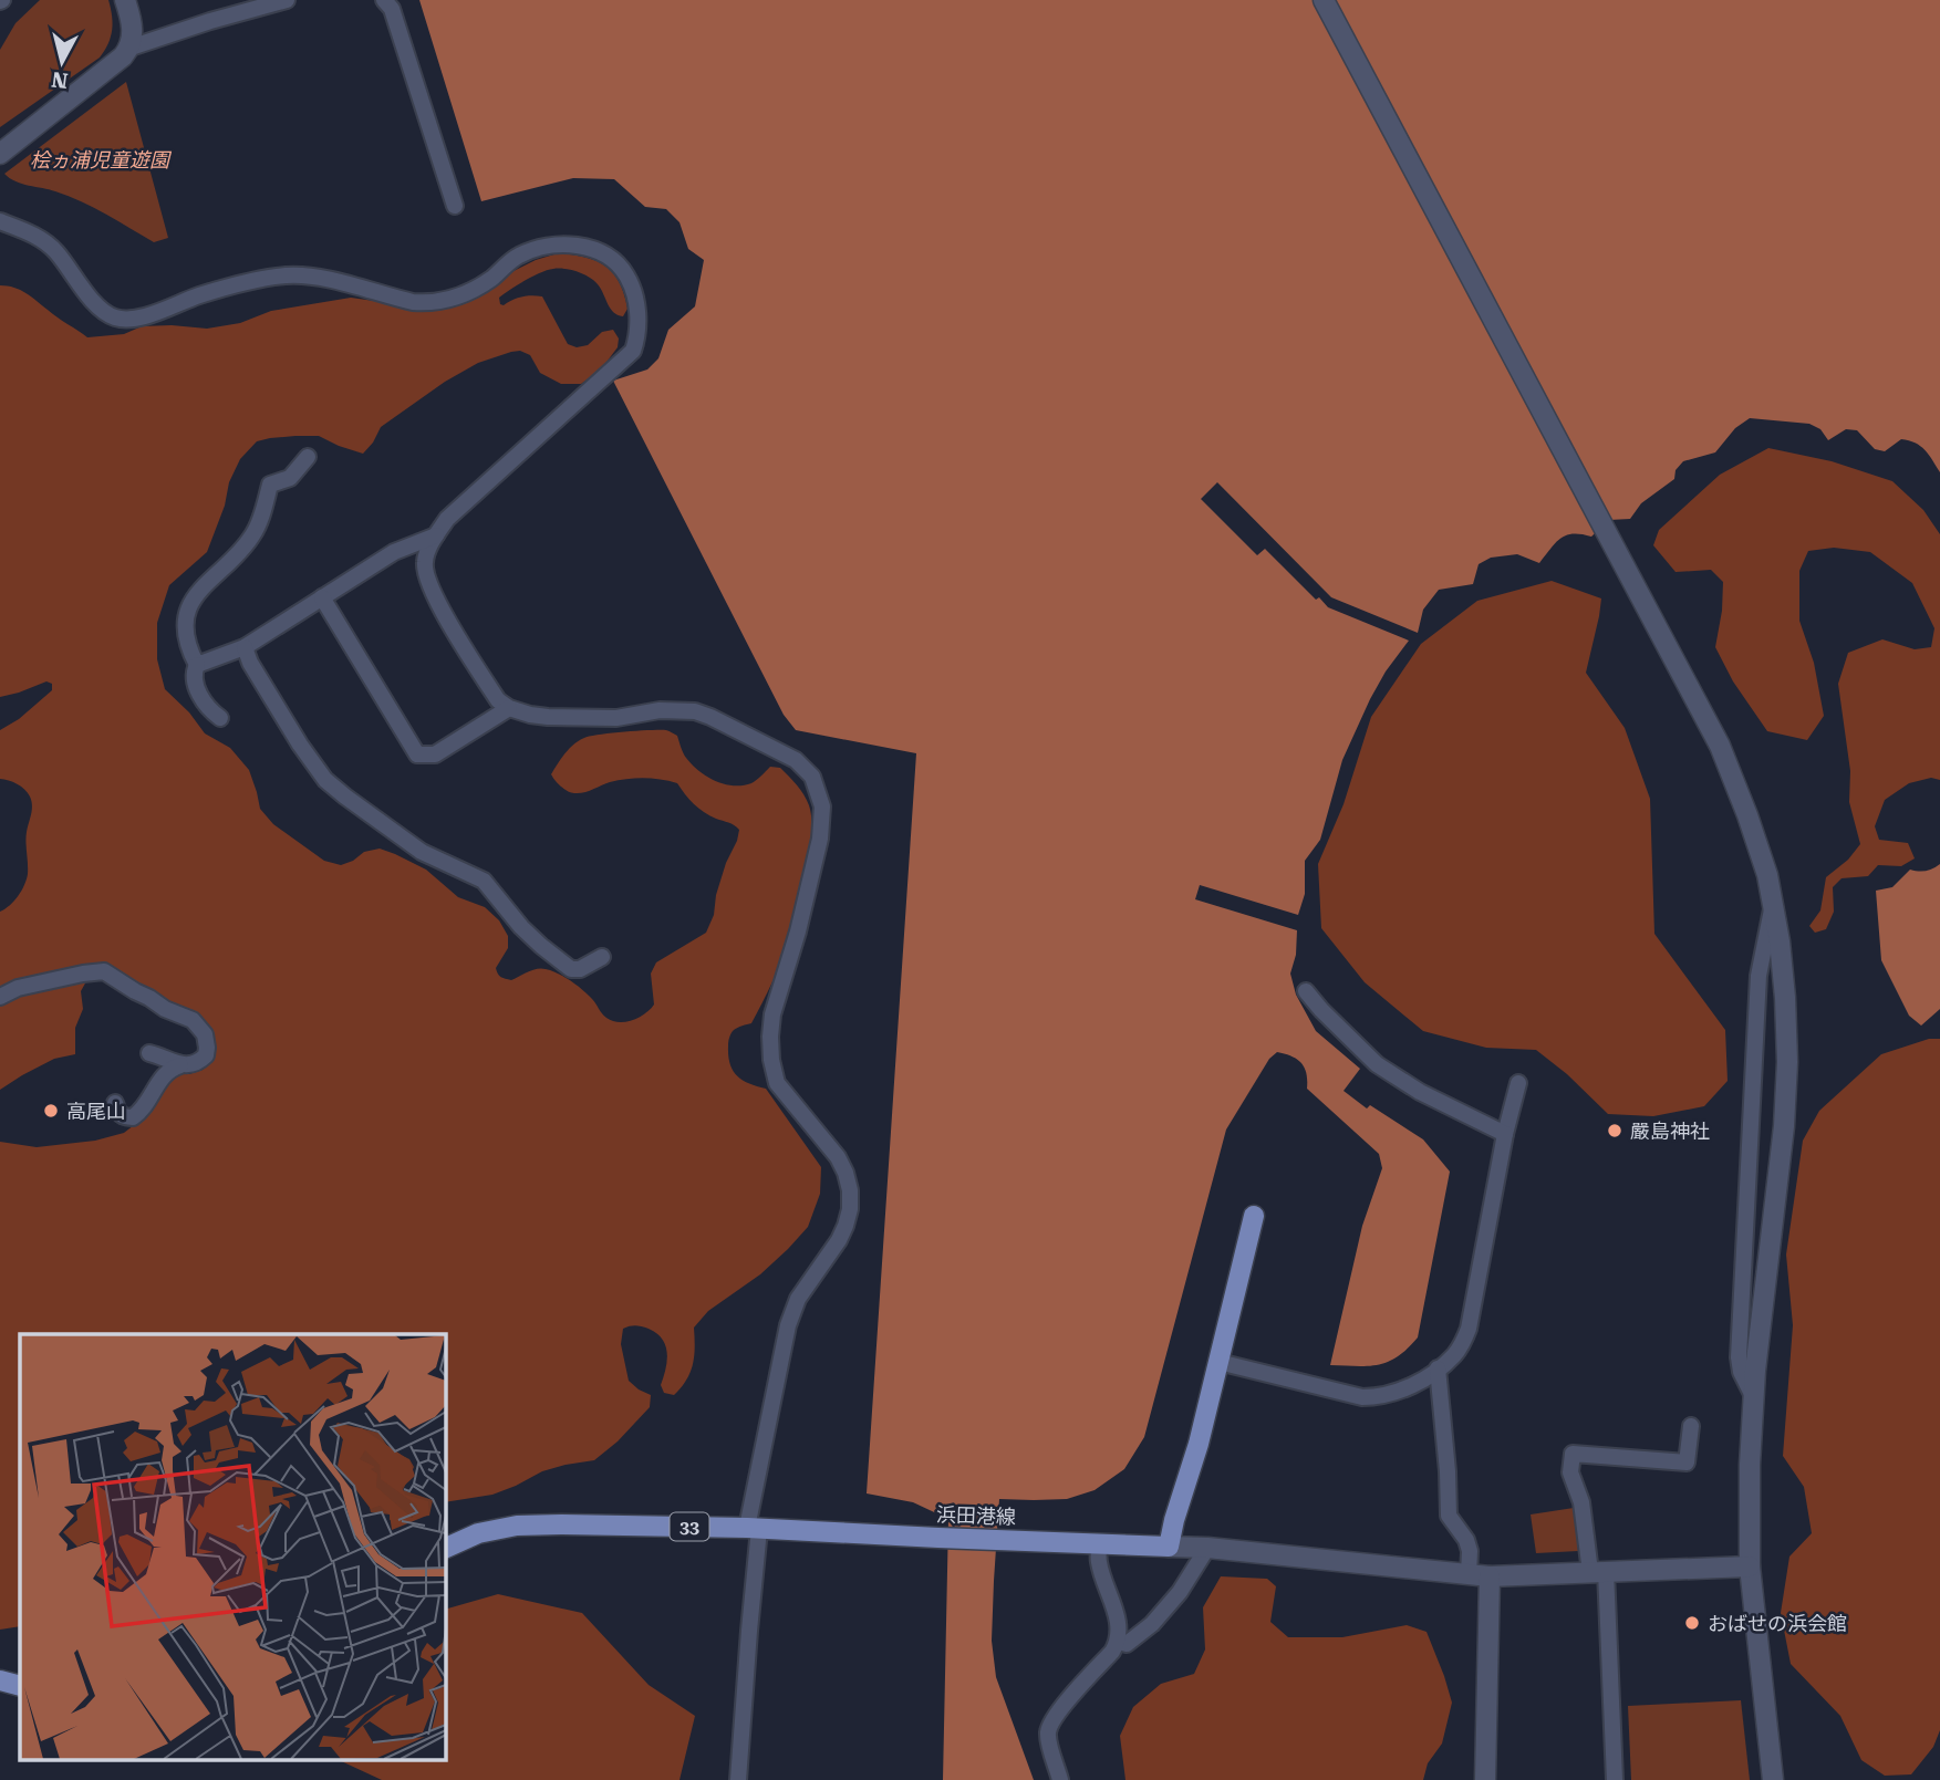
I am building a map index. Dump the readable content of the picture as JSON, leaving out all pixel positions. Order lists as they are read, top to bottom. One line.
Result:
{"streets":{"main road":["浜田港線","33"]},"parks":["桧ヵ浦児童遊園"],"places":["高尾山","嚴島神社","おばせの浜会館"],"north":"bottom"}
